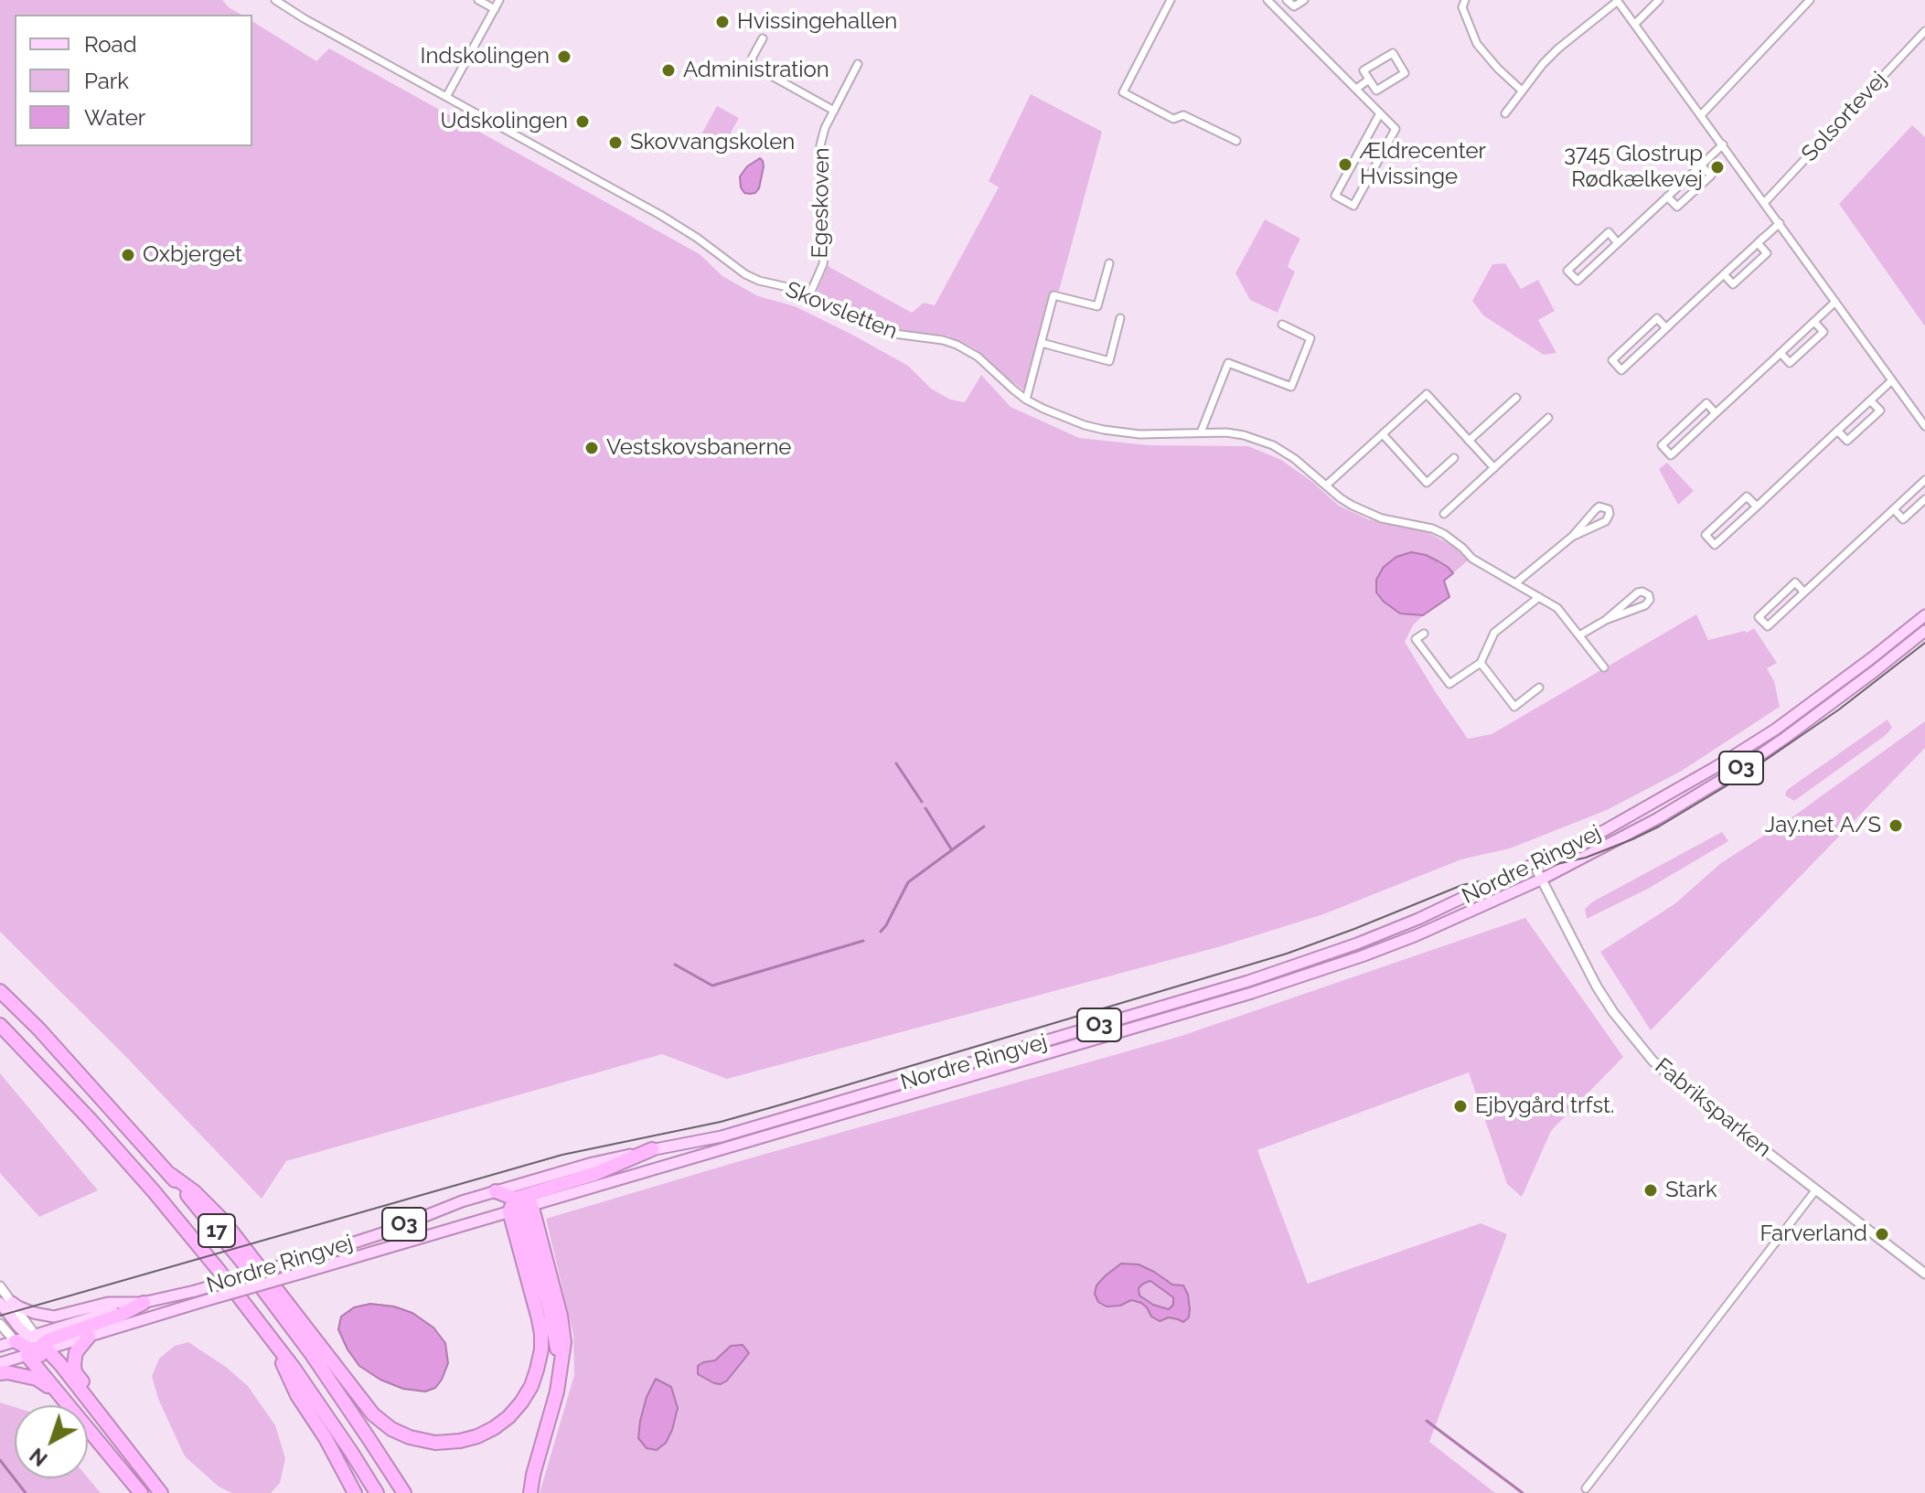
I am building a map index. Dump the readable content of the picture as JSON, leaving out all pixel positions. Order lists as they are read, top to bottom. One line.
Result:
{"streets":{"highway":["17"],"main road":["O3","Nordre Ringvej"],"street":["Solsortevej","Egeskoven","Skovsletten","Fabriksparken"]},"crossings":[["Egeskoven","Skovsletten"],["Nordre Ringvej","Fabriksparken"]],"places":["Hvissingehallen","Indskolingen","Administration","Udskolingen","Skovvangskolen","Ældrecenter Hvissinge","3745 Glostrup Rødkælkevej","Oxbjerget","Vestskovsbanerne","Jay.net A/S","Ejbygård trfst.","Stark","Farverland"],"legend":["Road","Park","Water"],"north":"bottom left"}
